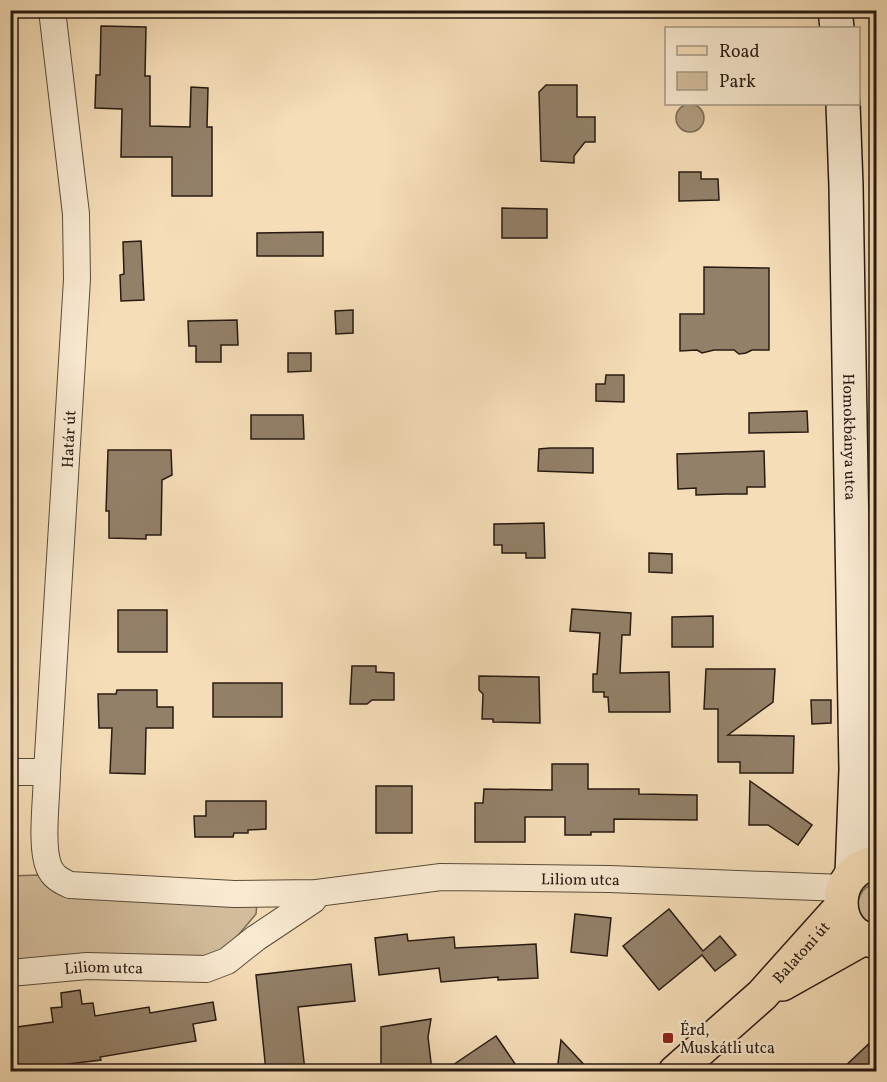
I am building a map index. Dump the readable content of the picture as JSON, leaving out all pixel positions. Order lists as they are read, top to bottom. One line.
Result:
{"streets":{"main road":["Balatoni út"],"street":["Homokbánya utca","Határ út","Liliom utca"]},"crossings":[["Homokbánya utca","Liliom utca"],["Homokbánya utca","Balatoni út"],["Határ út","Liliom utca"],["Liliom utca","Balatoni út"]],"places":{"transit":["Érd, Muskátli utca"]},"legend":["Road","Park"]}
